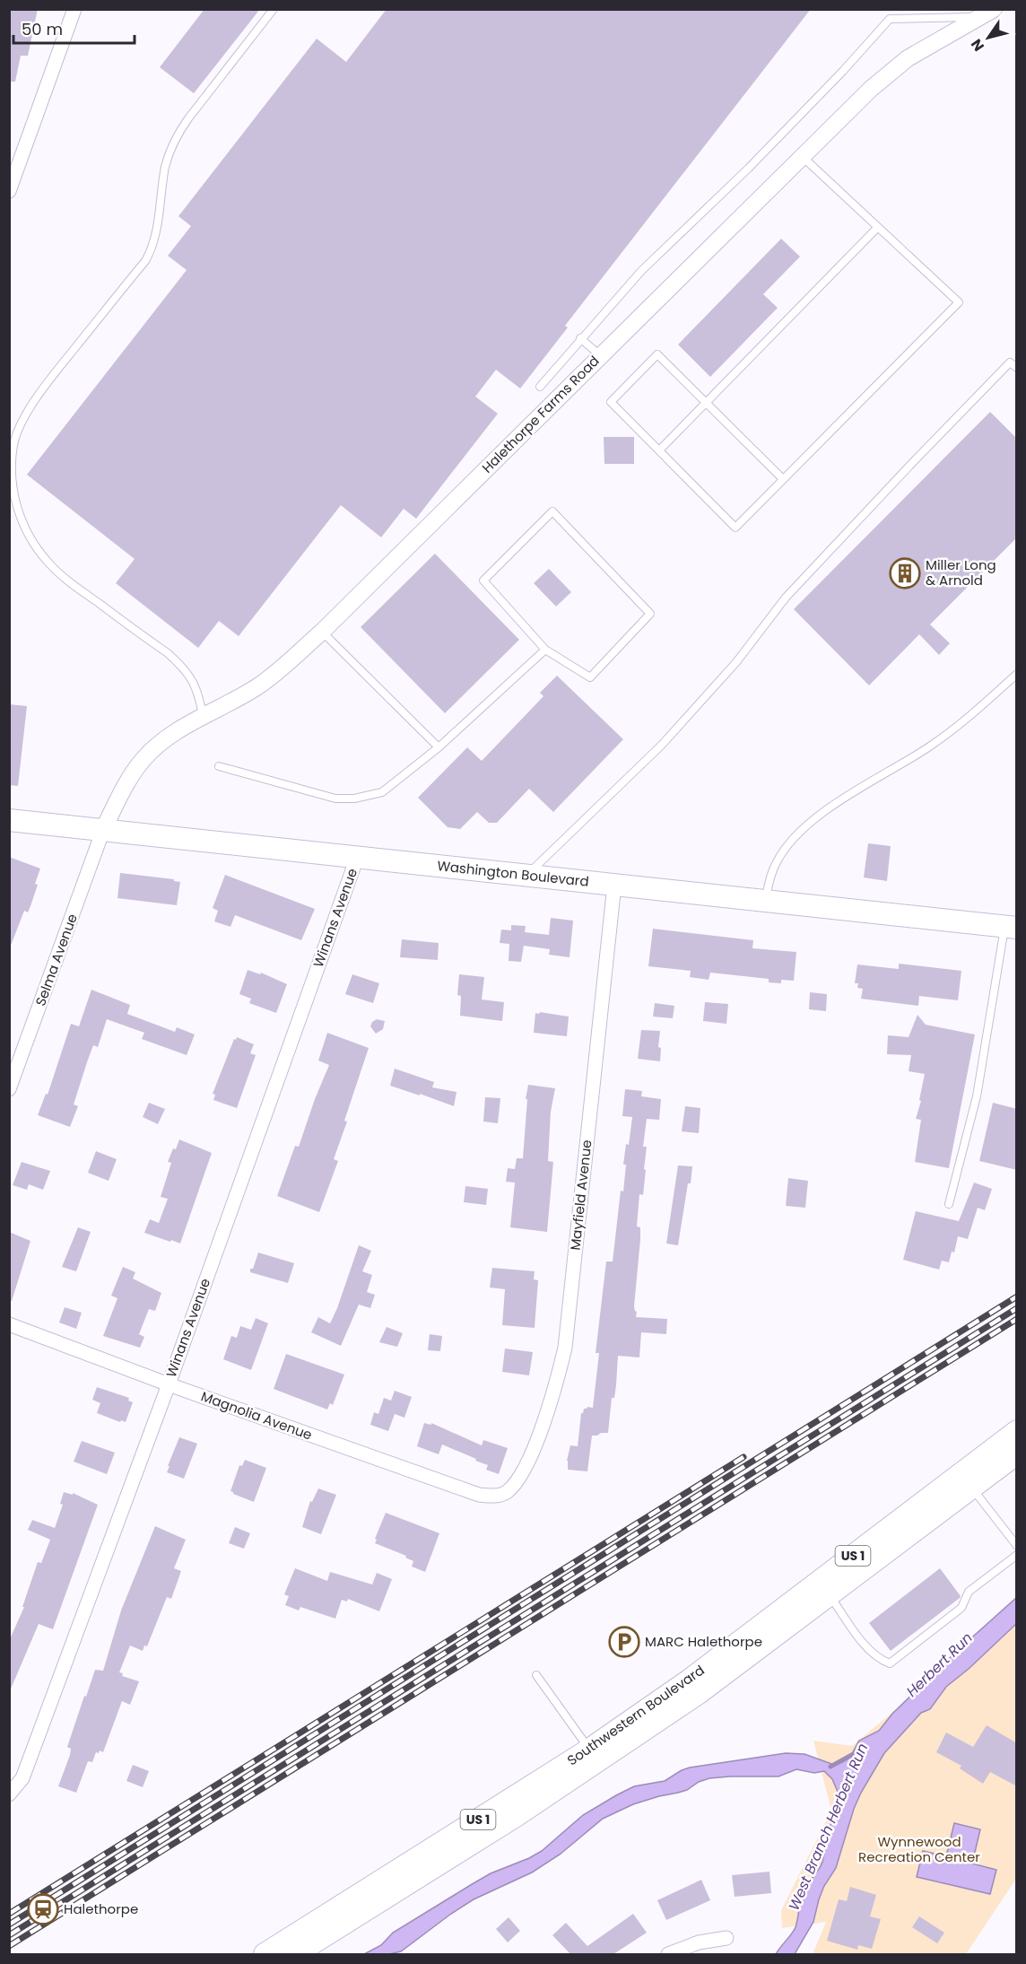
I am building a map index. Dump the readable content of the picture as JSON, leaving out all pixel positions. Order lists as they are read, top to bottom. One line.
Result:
{"streets":{"main road":["Washington Boulevard","US 1","Southwestern Boulevard"],"street":["Halethorpe Farms Road","Winans Avenue","Selma Avenue","Mayfield Avenue","Magnolia Avenue"]},"crossings":[["Halethorpe Farms Road","Washington Boulevard"],["Halethorpe Farms Road","Selma Avenue"],["Washington Boulevard","Winans Avenue"],["Washington Boulevard","Selma Avenue"],["Washington Boulevard","Mayfield Avenue"],["Winans Avenue","Magnolia Avenue"],["Mayfield Avenue","Magnolia Avenue"]],"water":["Herbert Run","West Branch Herbert Run"],"parks":["Wynnewood Recreation Center"],"places":{"building":["Miller Long & Arnold"],"parking":["MARC Halethorpe"],"station":["Halethorpe"]},"scale_bar":"50 m","north":"bottom left"}
